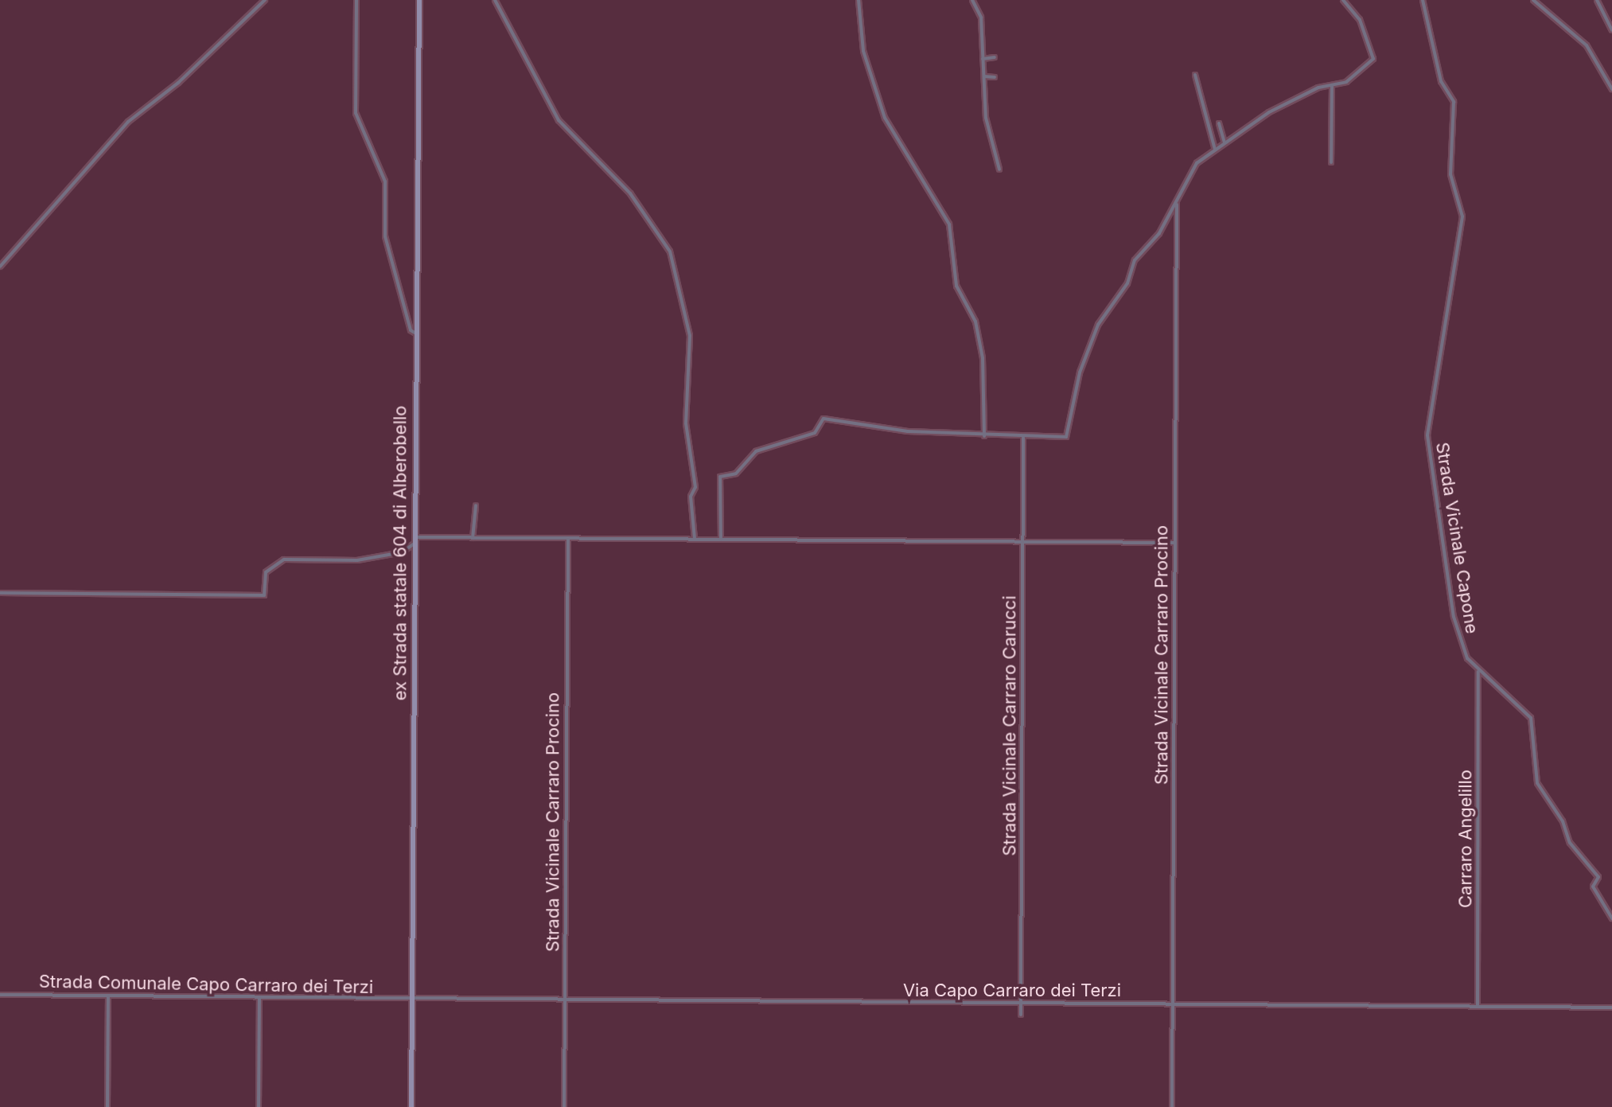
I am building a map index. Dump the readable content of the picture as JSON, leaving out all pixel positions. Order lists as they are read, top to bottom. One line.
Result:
{"streets":{"main road":["ex Strada statale 604 di Alberobello"],"street":["Strada Vicinale Capone","Strada Vicinale Carraro Procino","Strada Vicinale Carraro Carucci","Carraro Angelillo","Strada Comunale Capo Carraro dei Terzi","Via Capo Carraro dei Terzi"]},"crossings":[["Strada Vicinale Capone","Carraro Angelillo"],["ex Strada statale 604 di Alberobello","Strada Comunale Capo Carraro dei Terzi"],["ex Strada statale 604 di Alberobello","Via Capo Carraro dei Terzi"],["Strada Vicinale Carraro Procino","Via Capo Carraro dei Terzi"],["Strada Vicinale Carraro Carucci","Via Capo Carraro dei Terzi"],["Carraro Angelillo","Via Capo Carraro dei Terzi"],["Strada Comunale Capo Carraro dei Terzi","Via Capo Carraro dei Terzi"]]}
